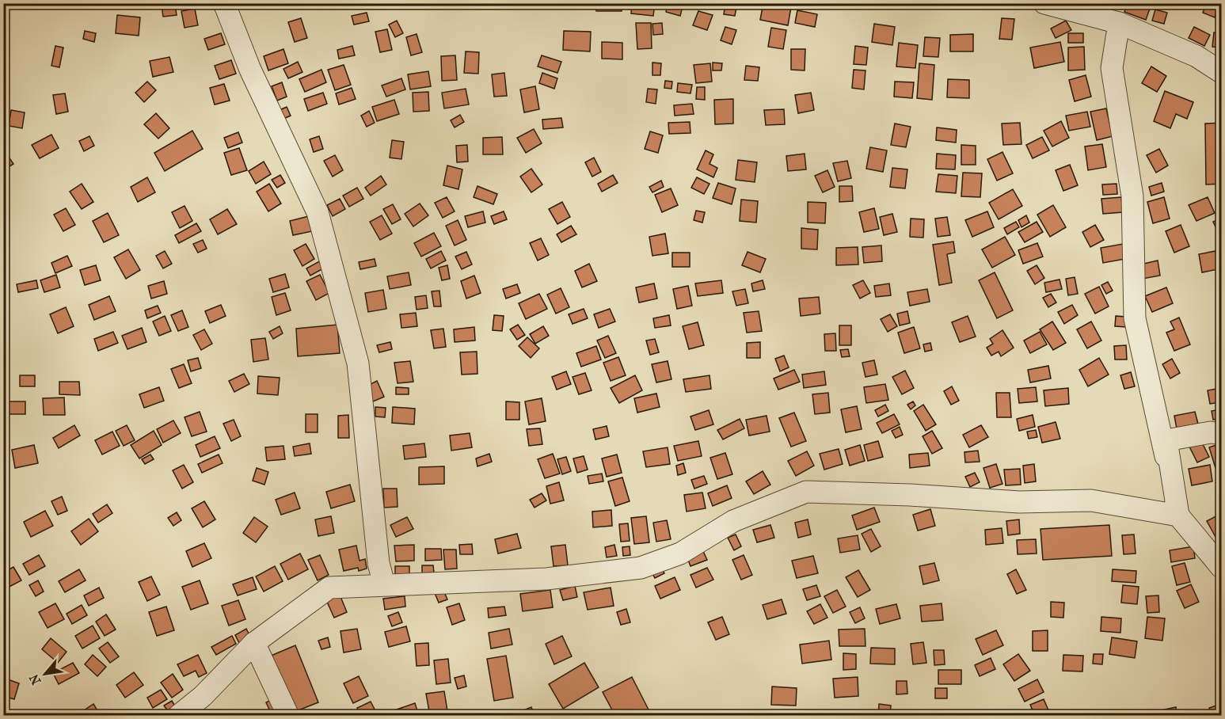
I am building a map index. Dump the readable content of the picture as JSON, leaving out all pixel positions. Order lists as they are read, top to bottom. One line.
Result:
{"north":"bottom left"}
